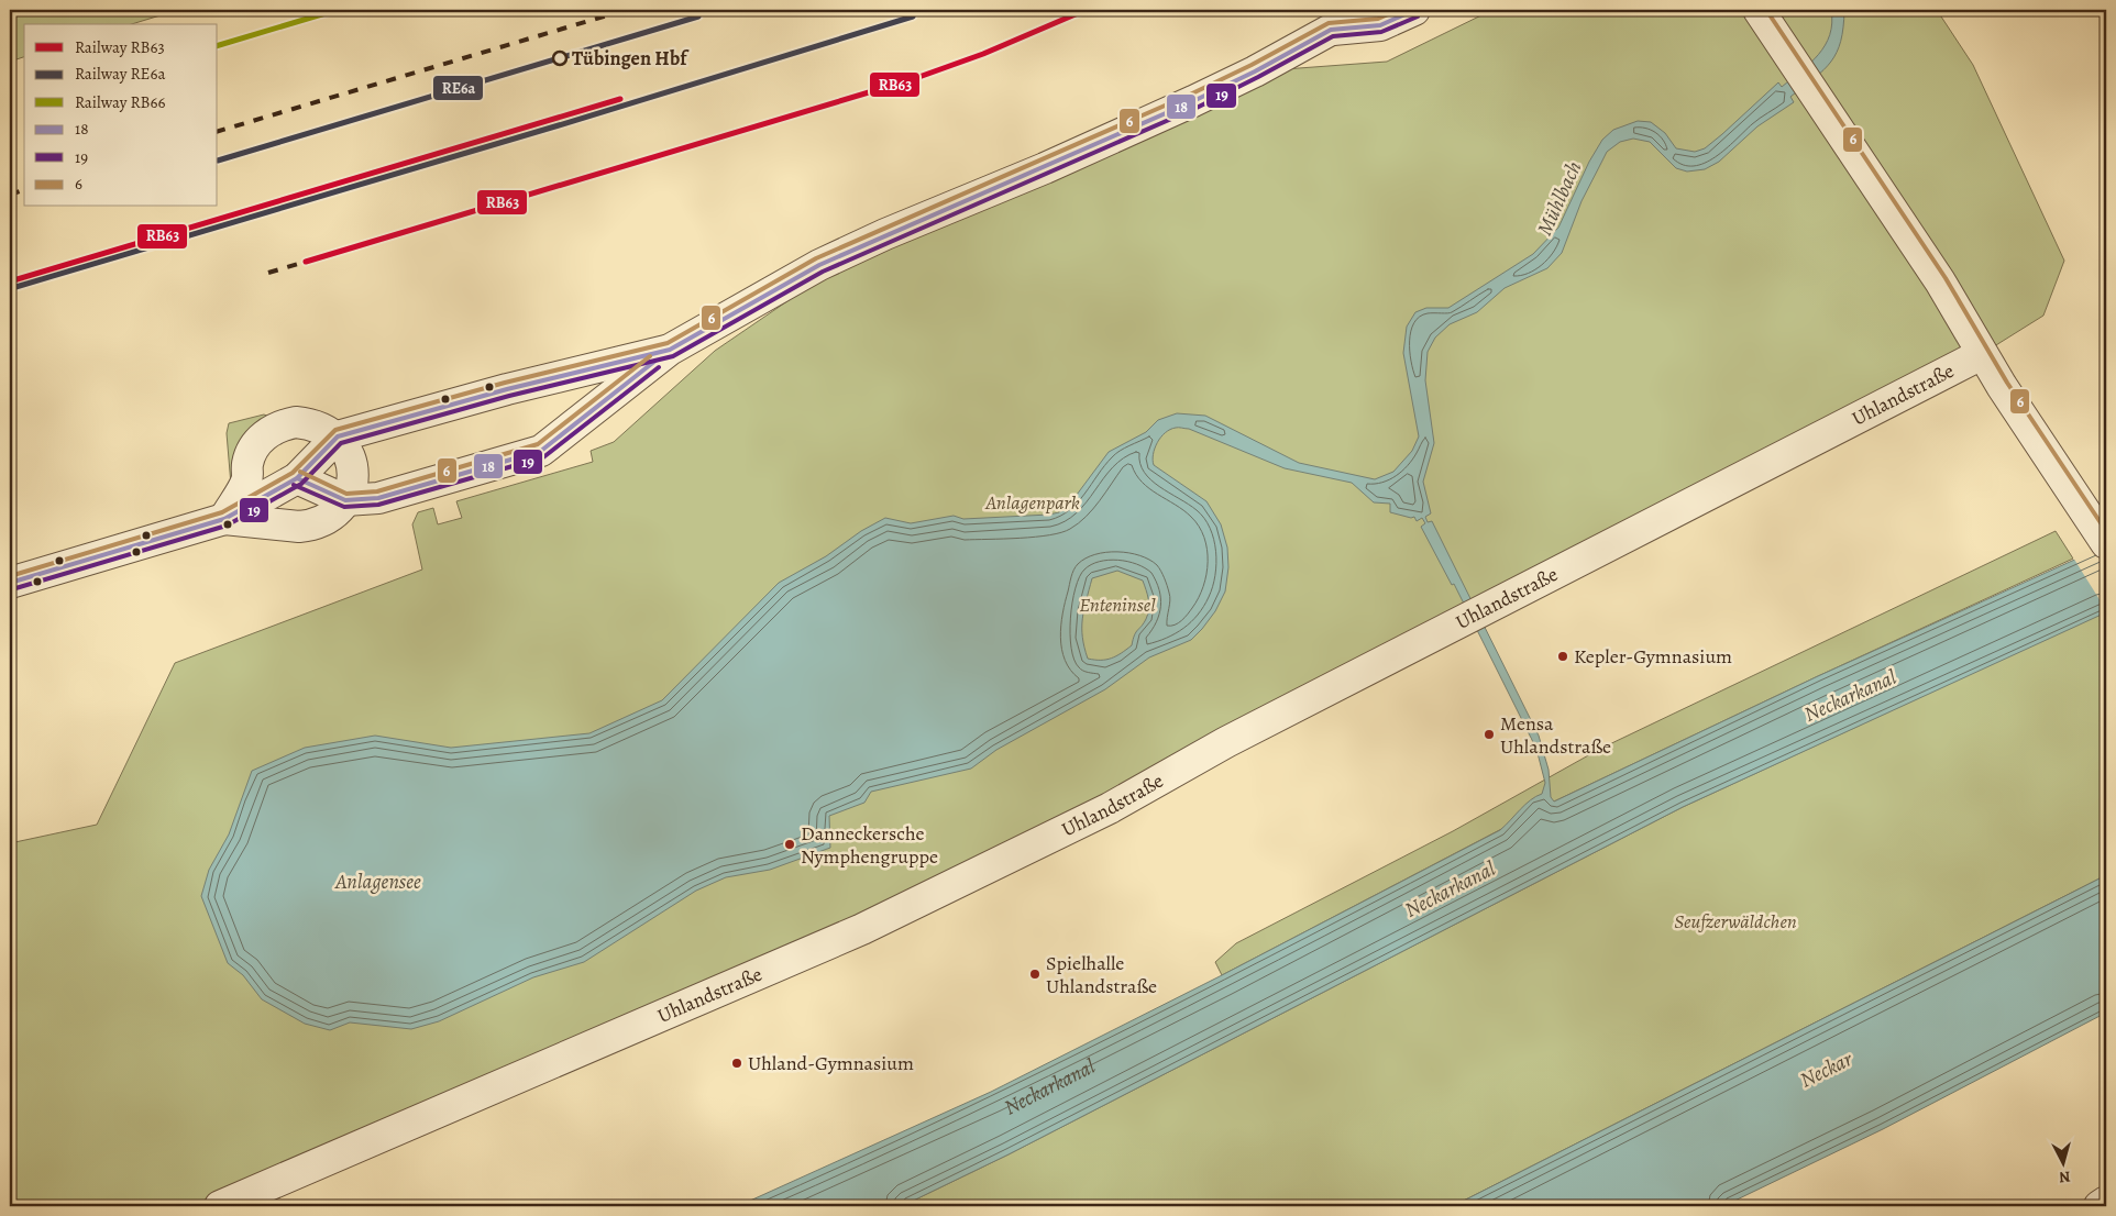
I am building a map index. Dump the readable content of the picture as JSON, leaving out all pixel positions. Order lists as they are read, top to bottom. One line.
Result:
{"streets":{"street":["Uhlandstraße"]},"water":["Mühlbach","Neckarkanal","Anlagensee","Neckar"],"parks":["Anlagenpark","Enteninsel","Seufzerwäldchen"],"places":["Tübingen Hbf","Kepler-Gymnasium","Mensa Uhlandstraße","Danneckersche Nymphengruppe","Spielhalle Uhlandstraße","Uhland-Gymnasium"],"lines":["rail line RB63","rail line RB66","transit line 18","transit line 6","rail line RE6a","transit line 19"],"legend":["Railway RB63","Railway RE6a","Railway RB66","18","19","6"],"north":"bottom"}
